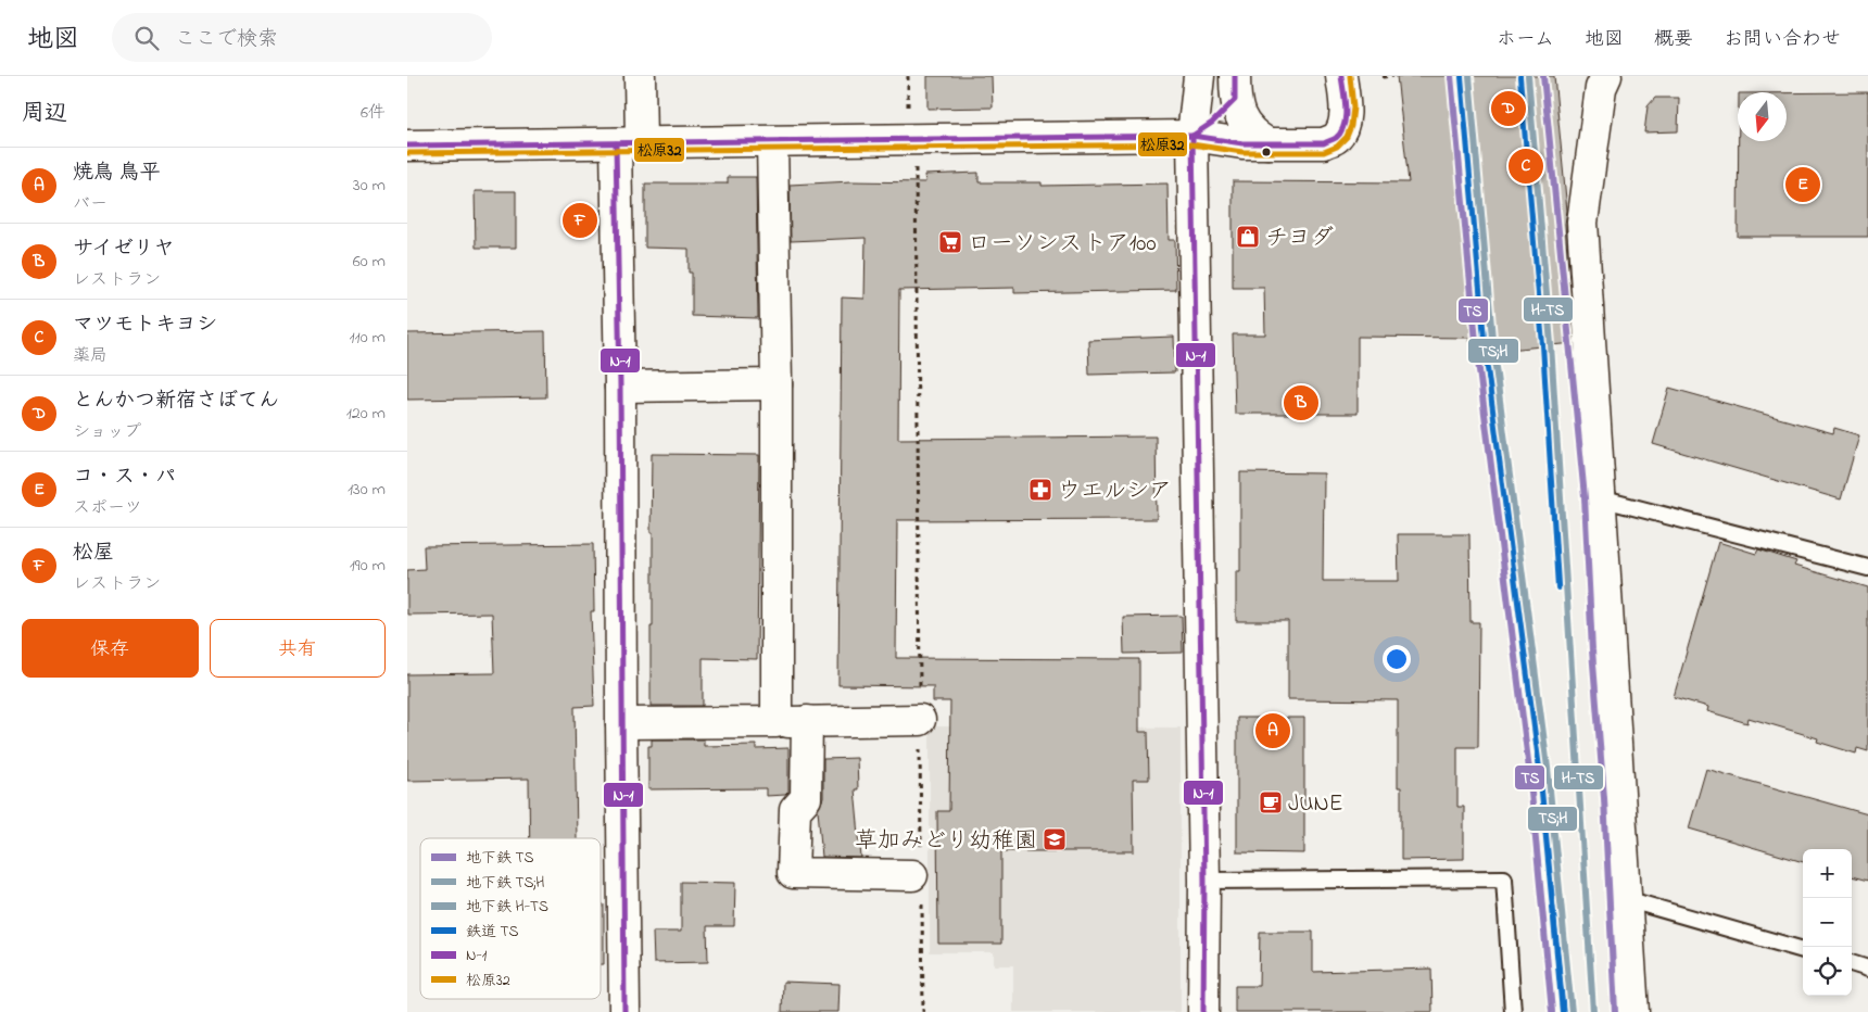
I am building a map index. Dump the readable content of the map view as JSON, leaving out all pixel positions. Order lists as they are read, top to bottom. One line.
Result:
{"places":{"shop":["チヨダ"],"supermarket":["ローソンストア100"],"pharmacy":["ウエルシア"],"cafe":["JUNE"],"school or university":["草加みどり幼稚園"]},"lines":["metro line TS","metro line TS;H","metro line H-TS","transit line N-1","transit line 松原32","rail line TS"],"legend":["地下鉄 TS","地下鉄 TS;H","地下鉄 H-TS","鉄道 TS","N-1","松原32"],"north":"bottom","page":{"header":"地図","search":"ここで検索","nav":["ホーム","地図","概要","お問い合わせ"],"heading":["周辺","6件"],"pins":["D","C","E","F","B","A"],"list":[{"mark":"A","name":"焼鳥 鳥平","note":"バー","value":"30 m"},{"mark":"B","name":"サイゼリヤ","note":"レストラン","value":"60 m"},{"mark":"C","name":"マツモトキヨシ","note":"薬局","value":"110 m"},{"mark":"D","name":"とんかつ新宿さぼてん","note":"ショップ","value":"120 m"},{"mark":"E","name":"コ・ス・パ","note":"スポーツ","value":"130 m"},{"mark":"F","name":"松屋","note":"レストラン","value":"190 m"}],"buttons":["保存","共有"],"map_buttons":["+","−"]}}
